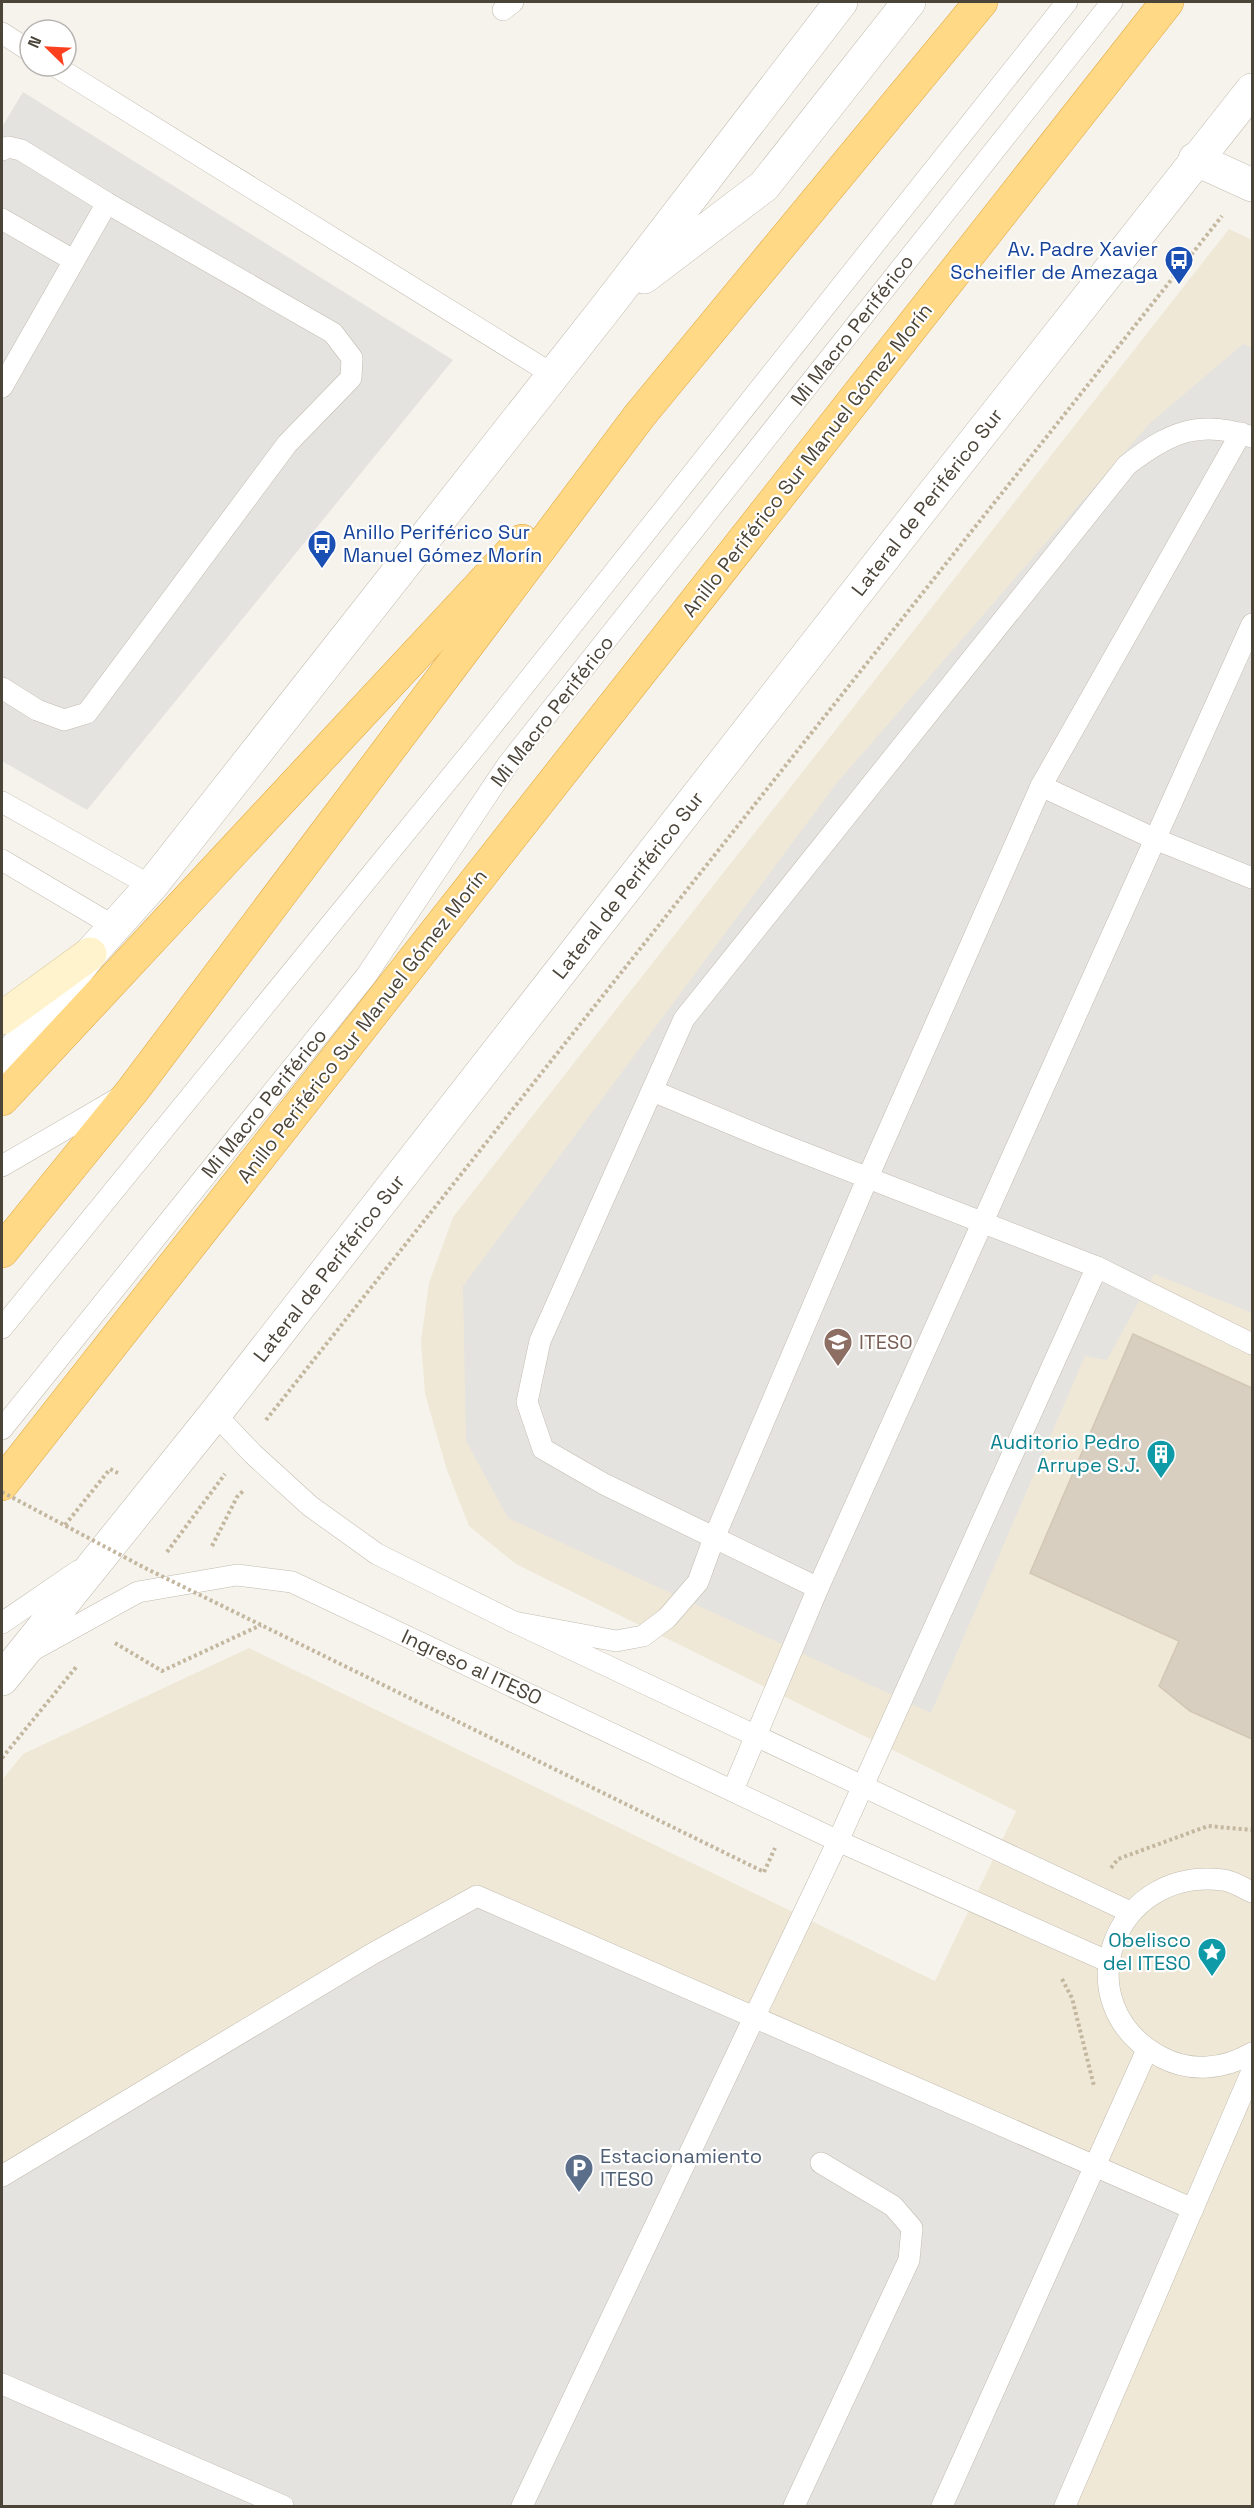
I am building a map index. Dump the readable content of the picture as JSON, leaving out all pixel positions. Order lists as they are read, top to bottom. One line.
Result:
{"streets":{"highway":["Anillo Periférico Sur Manuel Gómez Morín"],"street":["Lateral de Periférico Sur"],"lane":["Mi Macro Periférico","Ingreso al ITESO"]},"crossings":[["Lateral de Periférico Sur","Ingreso al ITESO"]],"places":{"bus stop":["Av. Padre Xavier Scheifler de Amezaga","Anillo Periférico Sur Manuel Gómez Morín"],"school or university":["ITESO"],"building":["Auditorio Pedro Arrupe S.J."],"place":["Obelisco del ITESO"],"parking":["Estacionamiento ITESO"]},"north":"top left"}
